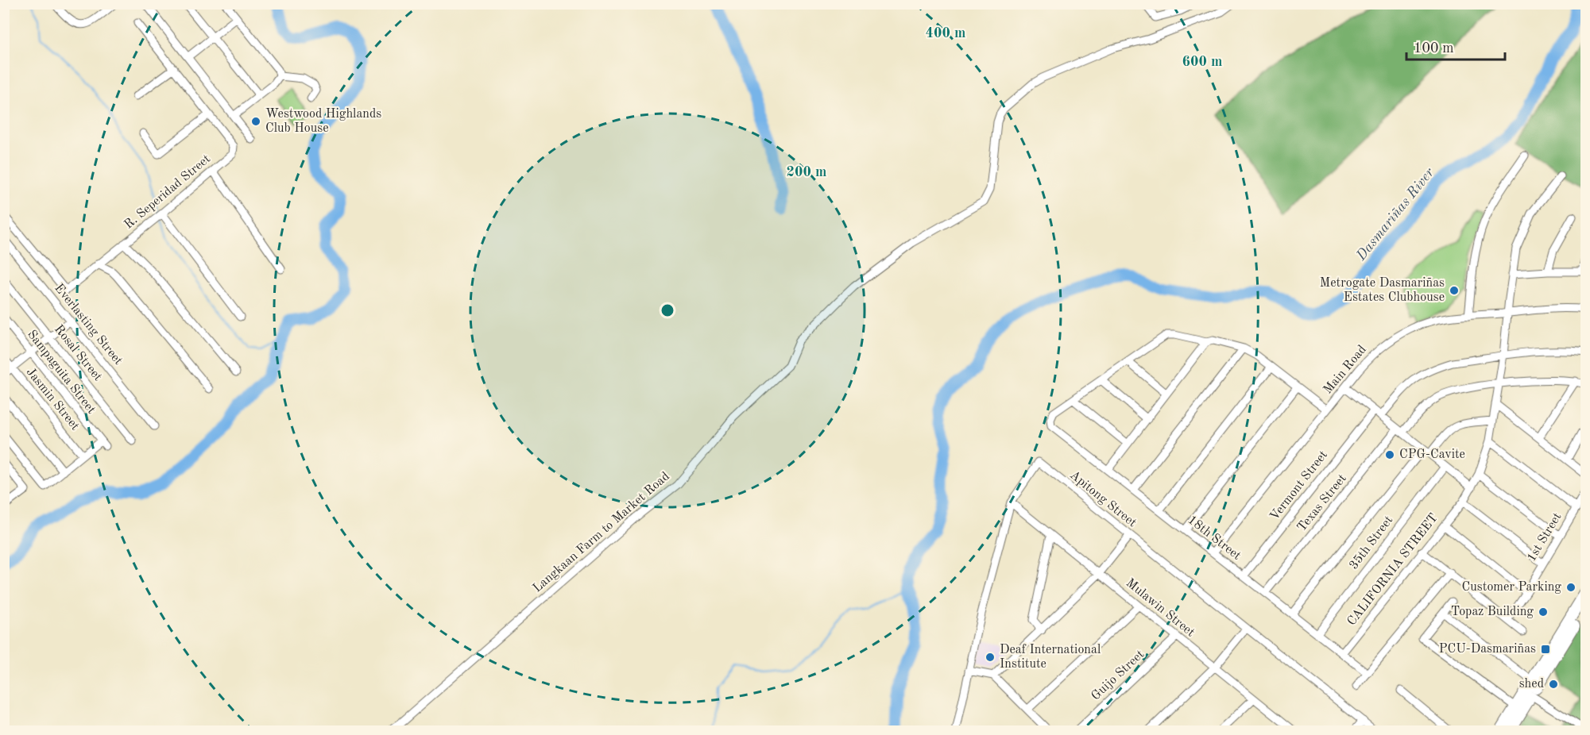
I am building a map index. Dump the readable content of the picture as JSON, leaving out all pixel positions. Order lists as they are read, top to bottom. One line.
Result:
{"streets":{"street":["R. Seperidad Street","Everlasting Street","Rosal Street","Main Road","Sampaguita Street","Jasmin Street","Vermont Street","Apitong Street","Texas Street","Langkaan Farm to Market Road","1st Street","18th Street","35th Street","CALIFORNIA STREET","Mulawin Street","Guijo Street"]},"crossings":[["Main Road","18th Street"],["Sampaguita Street","Jasmin Street"],["Vermont Street","18th Street"],["Apitong Street","Mulawin Street"],["Texas Street","18th Street"],["18th Street","35th Street"],["18th Street","CALIFORNIA STREET"],["Mulawin Street","Guijo Street"]],"water":["Dasmariñas River"],"places":{"other":["Westwood Highlands Club House","Metrogate Dasmariñas Estates Clubhouse","CPG-Cavite","Customer Parking","Topaz Building","Deaf International Institute","shed"],"transit":["PCU-Dasmariñas"]},"scale_bar":"100 m","rings":["400 m","600 m","200 m"]}
